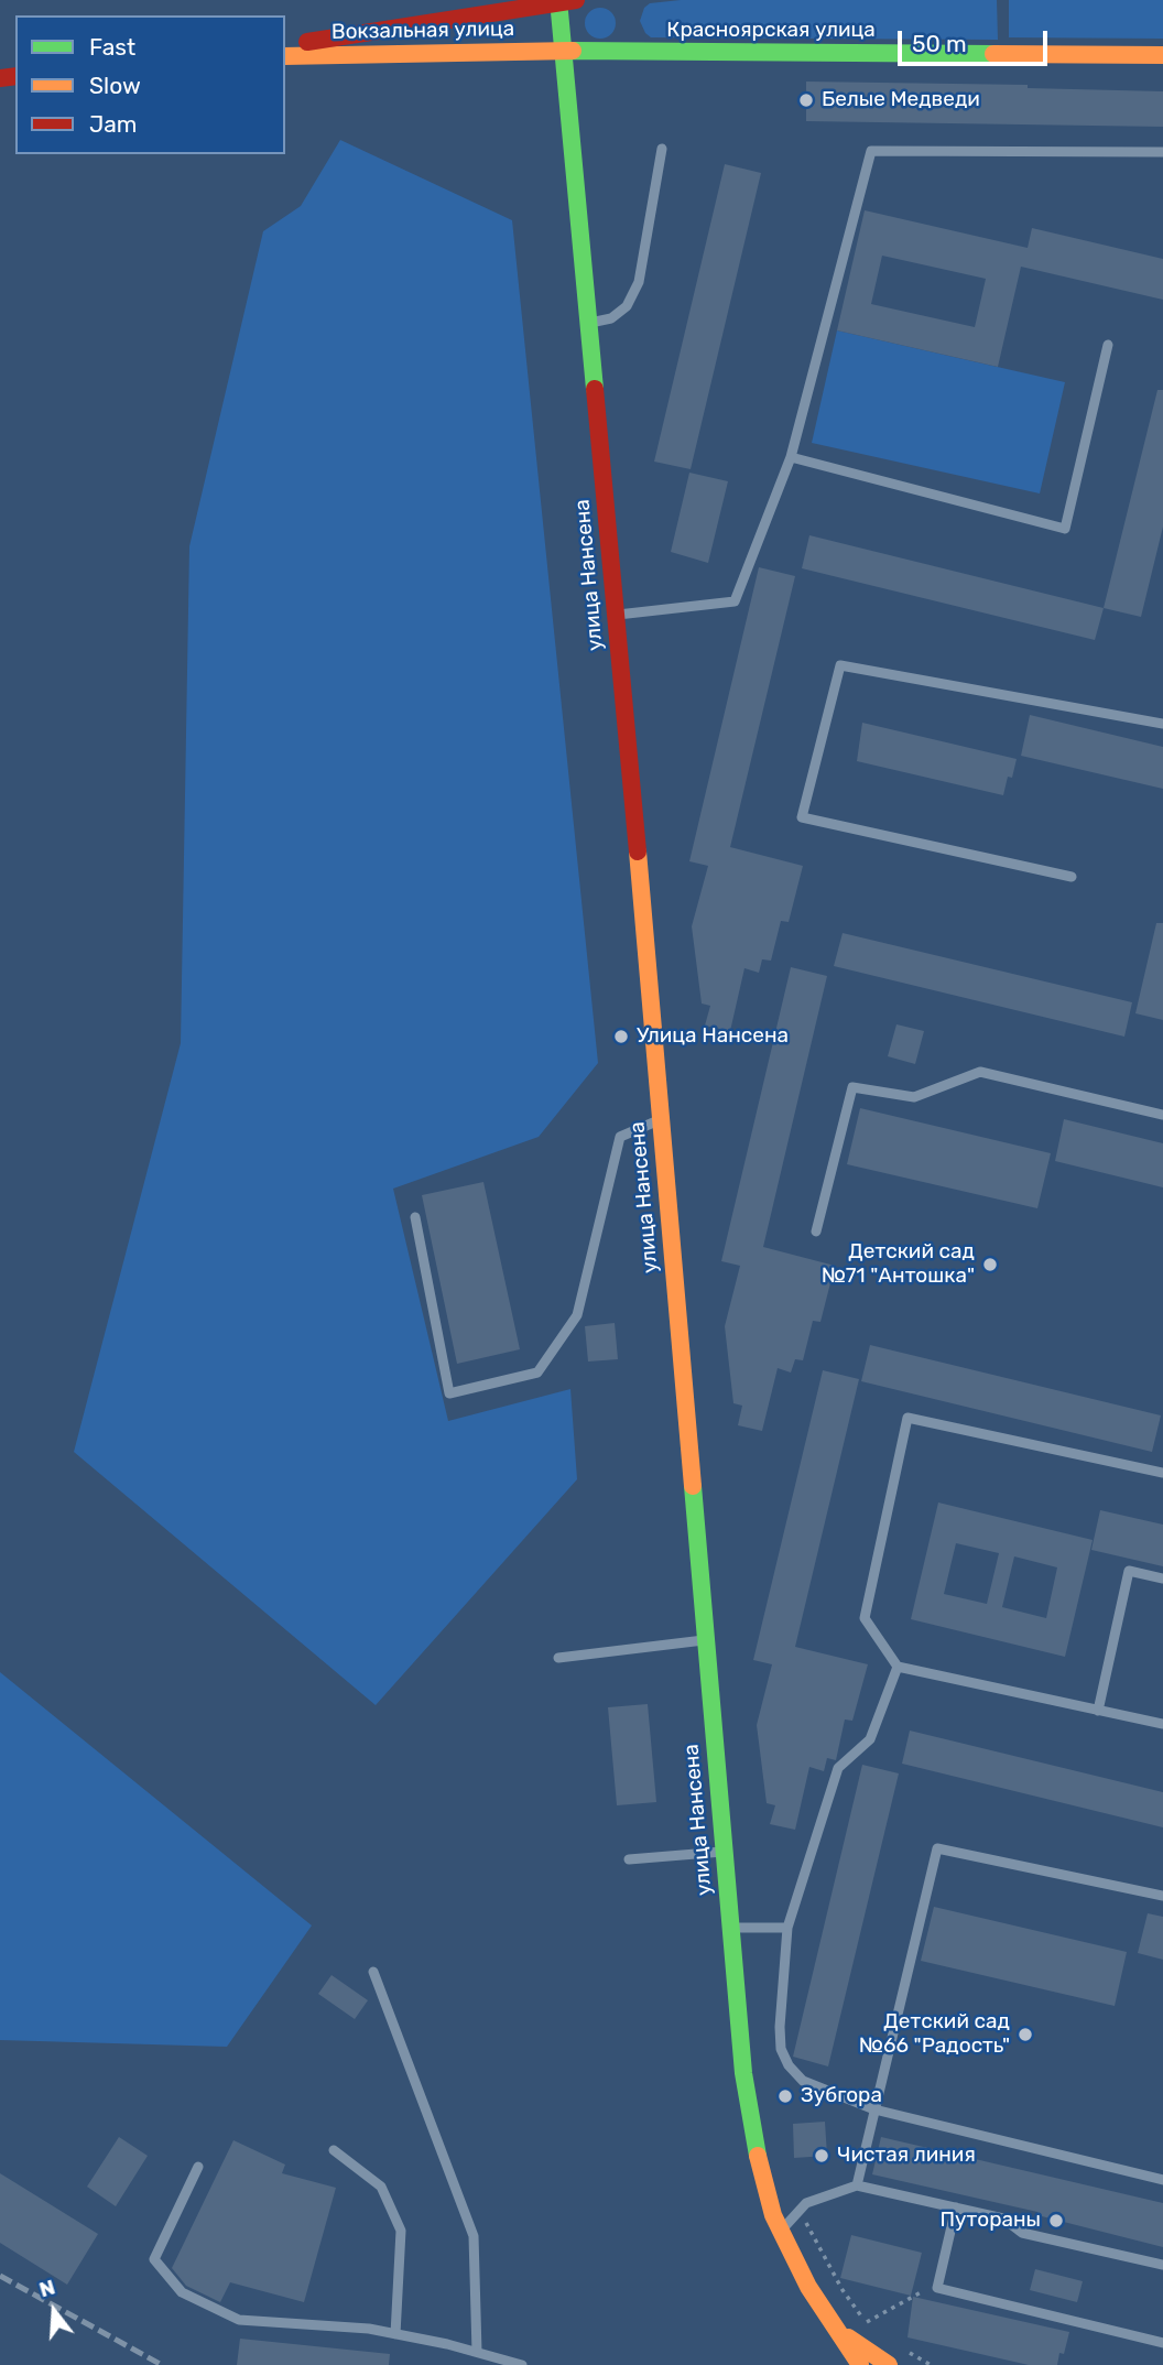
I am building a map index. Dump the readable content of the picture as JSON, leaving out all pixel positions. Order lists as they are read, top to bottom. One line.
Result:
{"streets":{"street":["Вокзальная улица","Красноярская улица","улица Нансена"]},"crossings":[["Вокзальная улица","Красноярская улица"],["Вокзальная улица","улица Нансена"],["Красноярская улица","улица Нансена"]],"places":["Белые Медведи","Улица Нансена","Детский сад №71 \"Антошка\"","Детский сад №66 \"Радость\"","Зубгора","Чистая линия","Путораны"],"legend":["Fast","Slow","Jam"],"scale_bar":"50 m","north":"top"}
